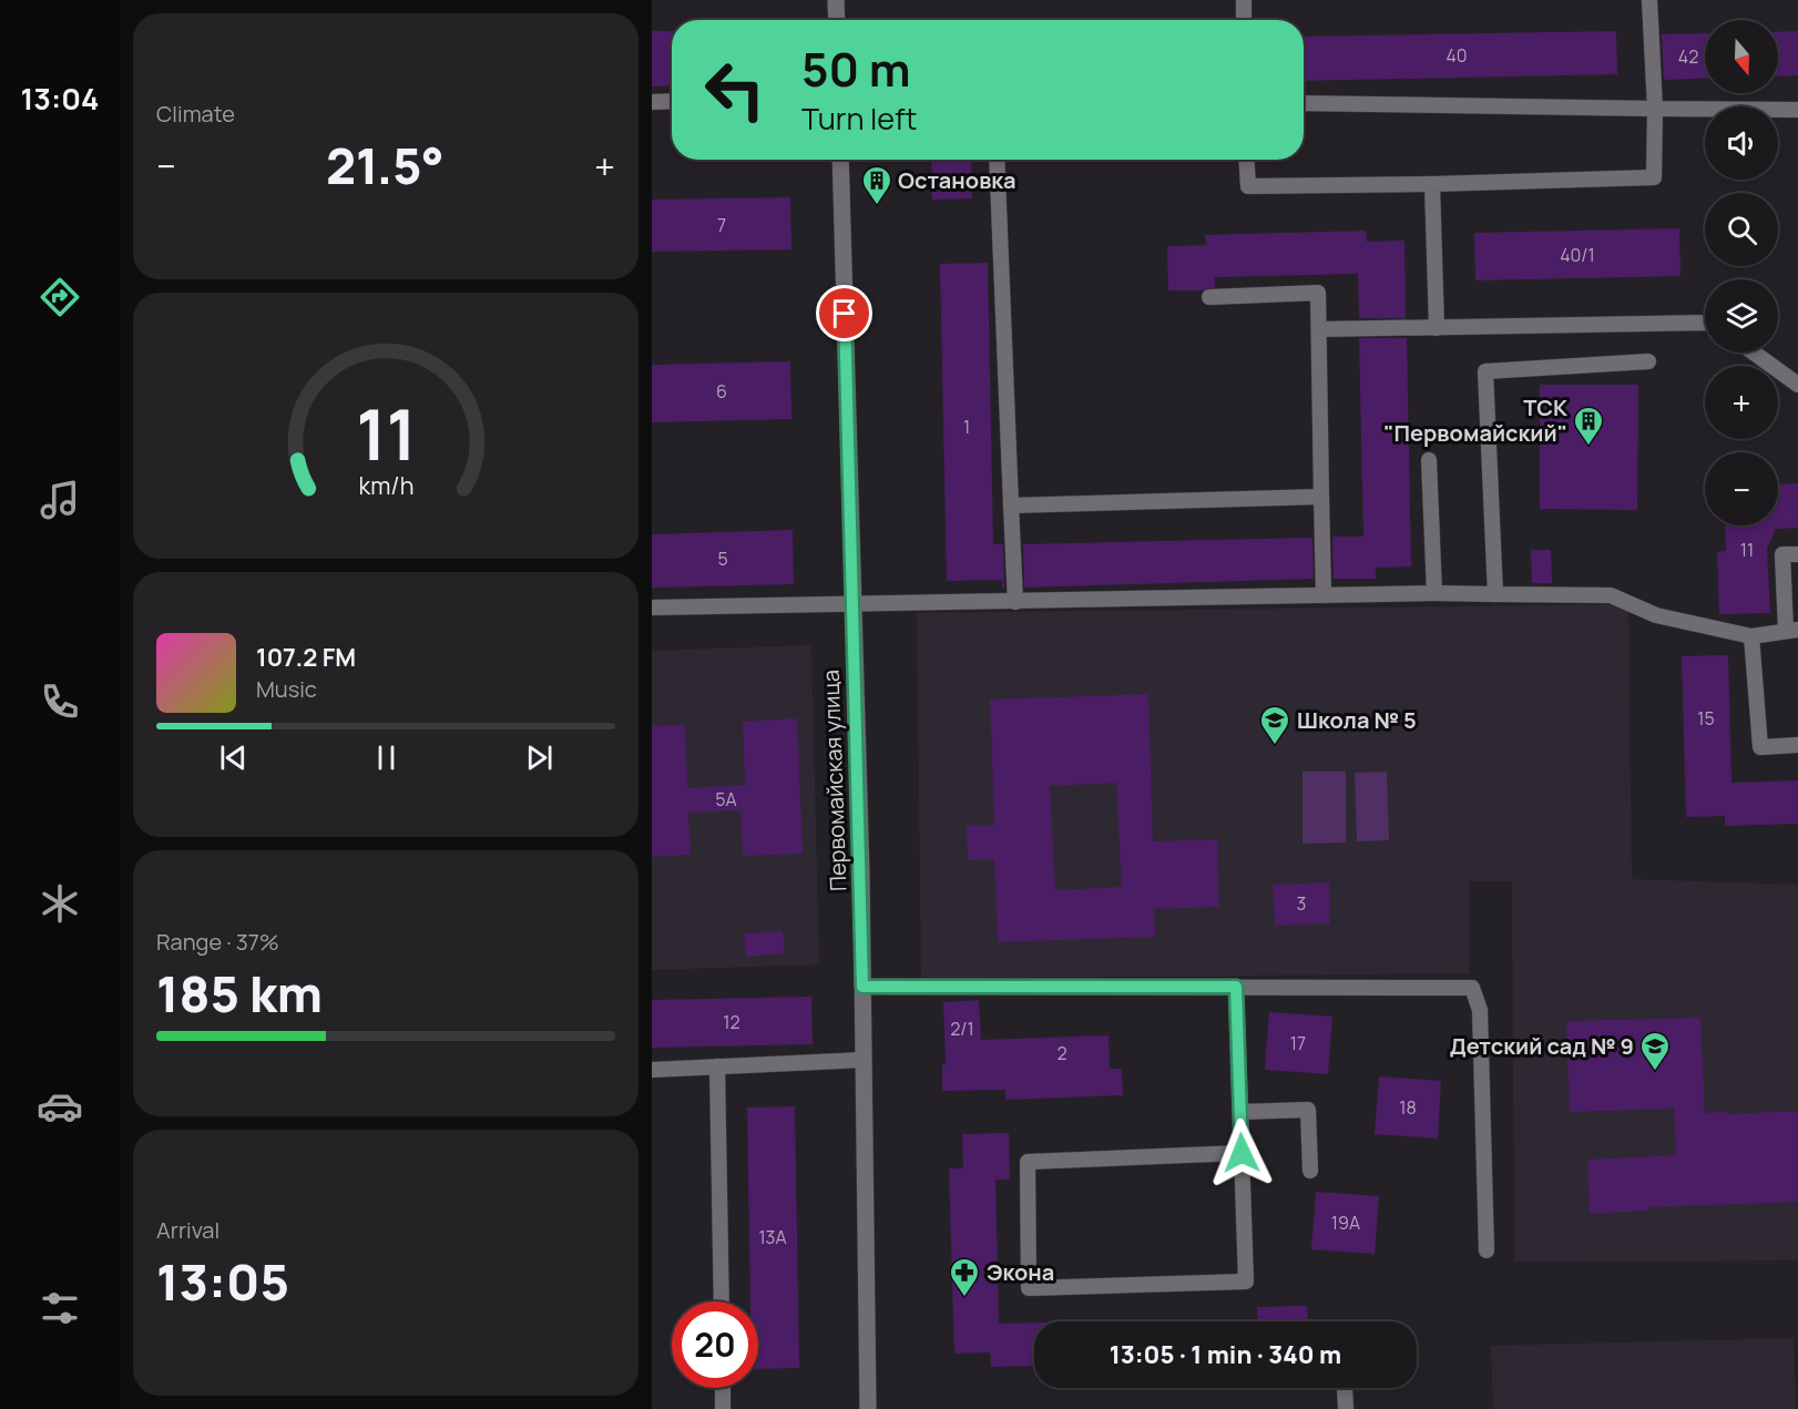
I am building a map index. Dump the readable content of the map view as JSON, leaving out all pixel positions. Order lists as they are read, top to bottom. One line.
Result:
{"streets":{"street":["Первомайская улица"]},"places":{"building":["Остановка","ТСК \"Первомайский\""],"school or university":["Школа № 5","Детский сад № 9"],"pharmacy":["Экона"]},"house_numbers":["40","42","7","40/1","6","1","11","5","15","5А","3","12","2/1","17","2","18","19А","13А"],"north":"bottom","page":{"tabs":"13:04","tile":["Climate",["Range · 37%","185 km"],["Arrival","13:05"]],"map_buttons":["+","−"],"turn":["50 m","Turn left"],"heat":["−","21.5°","+"],"song":["107.2 FM","Music"],"limit":"20","trip":"13:05 · 1 min · 340 m","gauge":["11","km/h"]}}
